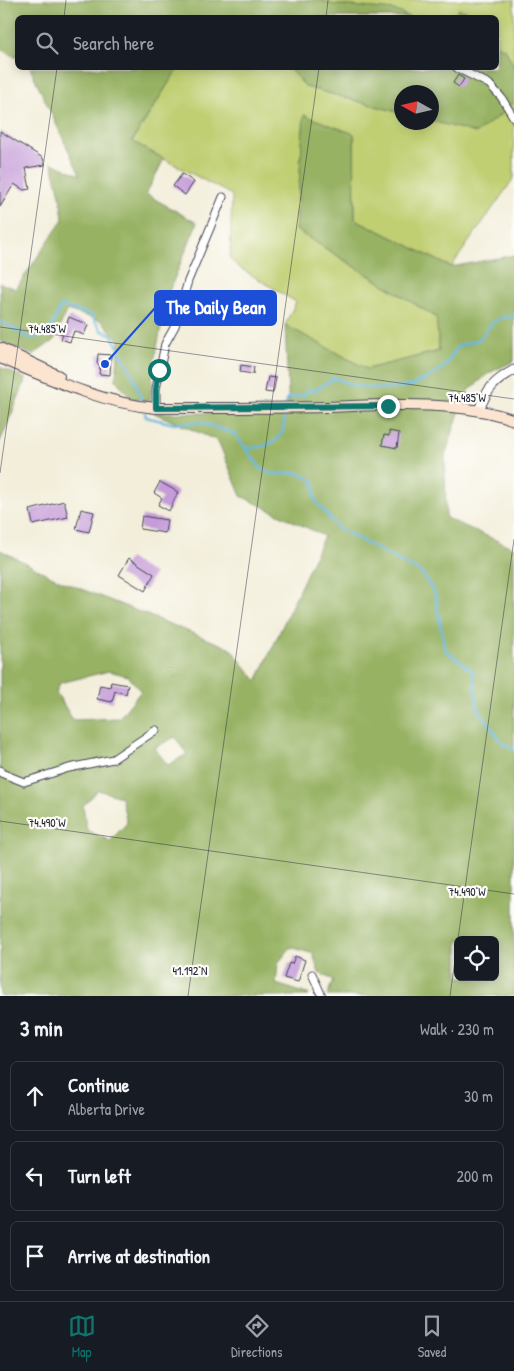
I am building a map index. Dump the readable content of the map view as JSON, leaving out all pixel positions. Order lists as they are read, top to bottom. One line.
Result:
{"places":["The Daily Bean"],"north":"left","page":{"search":"Search here","heading":["3 min","Walk · 230 m"],"list":[["Continue","Alberta Drive","30 m"],["Turn left","200 m"],"Arrive at destination"],"nav":["Map","Directions","Saved"]},"coordinates":["74.485°W","74.490°W","41.192°N"]}
